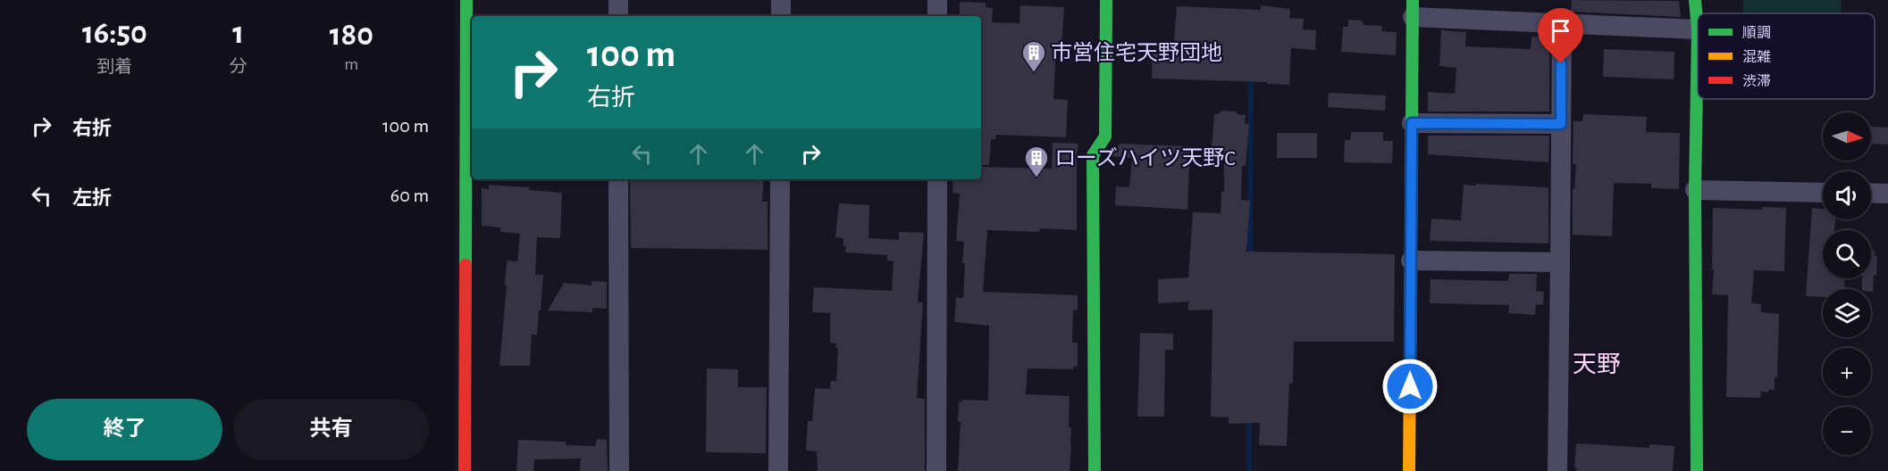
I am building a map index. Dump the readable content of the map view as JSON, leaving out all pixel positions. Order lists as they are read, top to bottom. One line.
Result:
{"districts":["天野"],"places":{"building":["市営住宅天野団地","ローズハイツ天野C"]},"legend":["順調","混雑","渋滞"],"north":"right","page":{"eta":["16:50","到着","1","分","180","m"],"turn":["100 m","右折"],"list":[{"name":"右折","value":"100 m"},{"name":"左折","value":"60 m"}],"map_buttons":["+","−"],"buttons":["終了","共有"]}}
